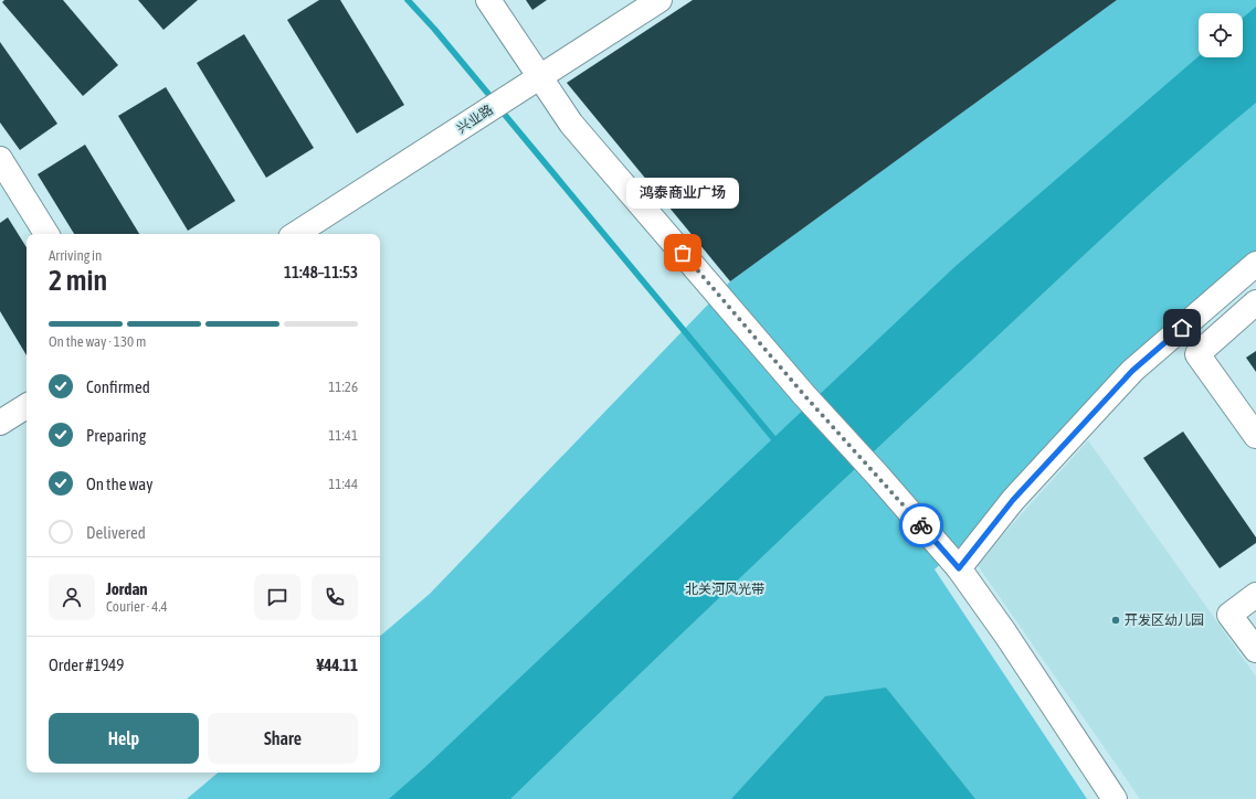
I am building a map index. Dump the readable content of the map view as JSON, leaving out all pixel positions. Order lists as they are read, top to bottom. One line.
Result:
{"streets":{"street":["兴业路"]},"parks":["北关河风光带"],"places":["鸿泰商业广场","开发区幼儿园"],"page":{"bubble":"鸿泰商业广场","heading":["2 min","Arriving in","11:48–11:53"],"panel":["Jordan","Courier · 4.4","Order #1949","¥44.11"],"bar":"On the way · 130 m","list":[["Confirmed","11:26"],["Preparing","11:41"],["On the way","11:44"],"Delivered"],"buttons":["Help","Share"]}}
